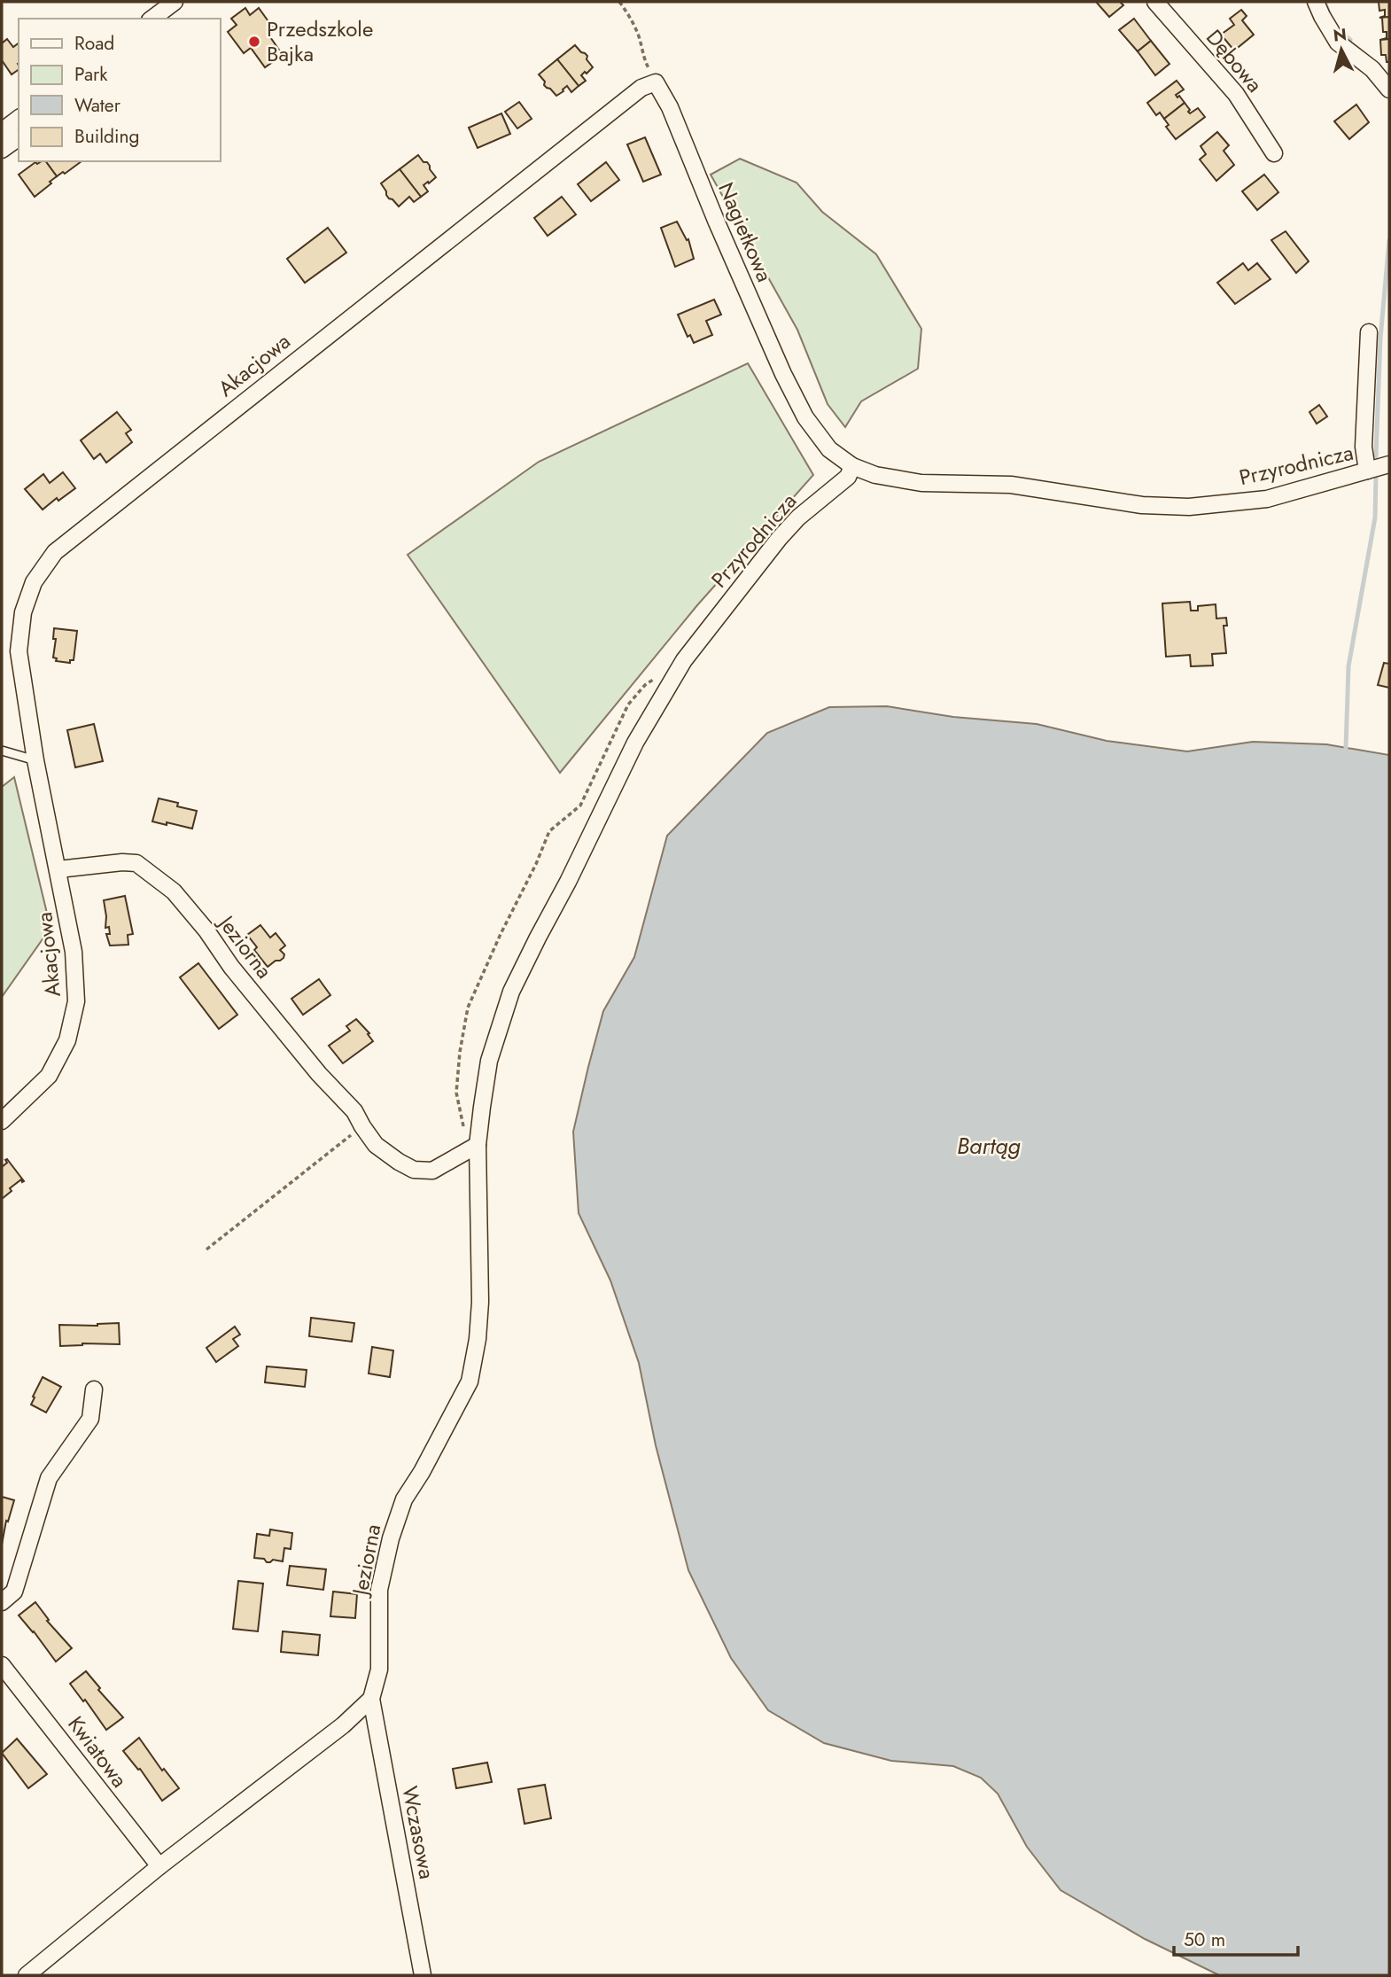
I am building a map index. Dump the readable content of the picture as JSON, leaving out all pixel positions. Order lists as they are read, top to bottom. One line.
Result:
{"streets":{"street":["Dębowa","Nagietkowa","Akacjowa","Przyrodnicza","Jeziorna","Kwiatowa","Wczasowa"]},"crossings":[["Nagietkowa","Akacjowa"],["Nagietkowa","Przyrodnicza"],["Akacjowa","Jeziorna"],["Przyrodnicza","Jeziorna"],["Jeziorna","Wczasowa"]],"water":["Bartąg"],"places":["Przedszkole Bajka"],"legend":["Road","Park","Water","Building"],"scale_bar":"50 m","north":"top"}
